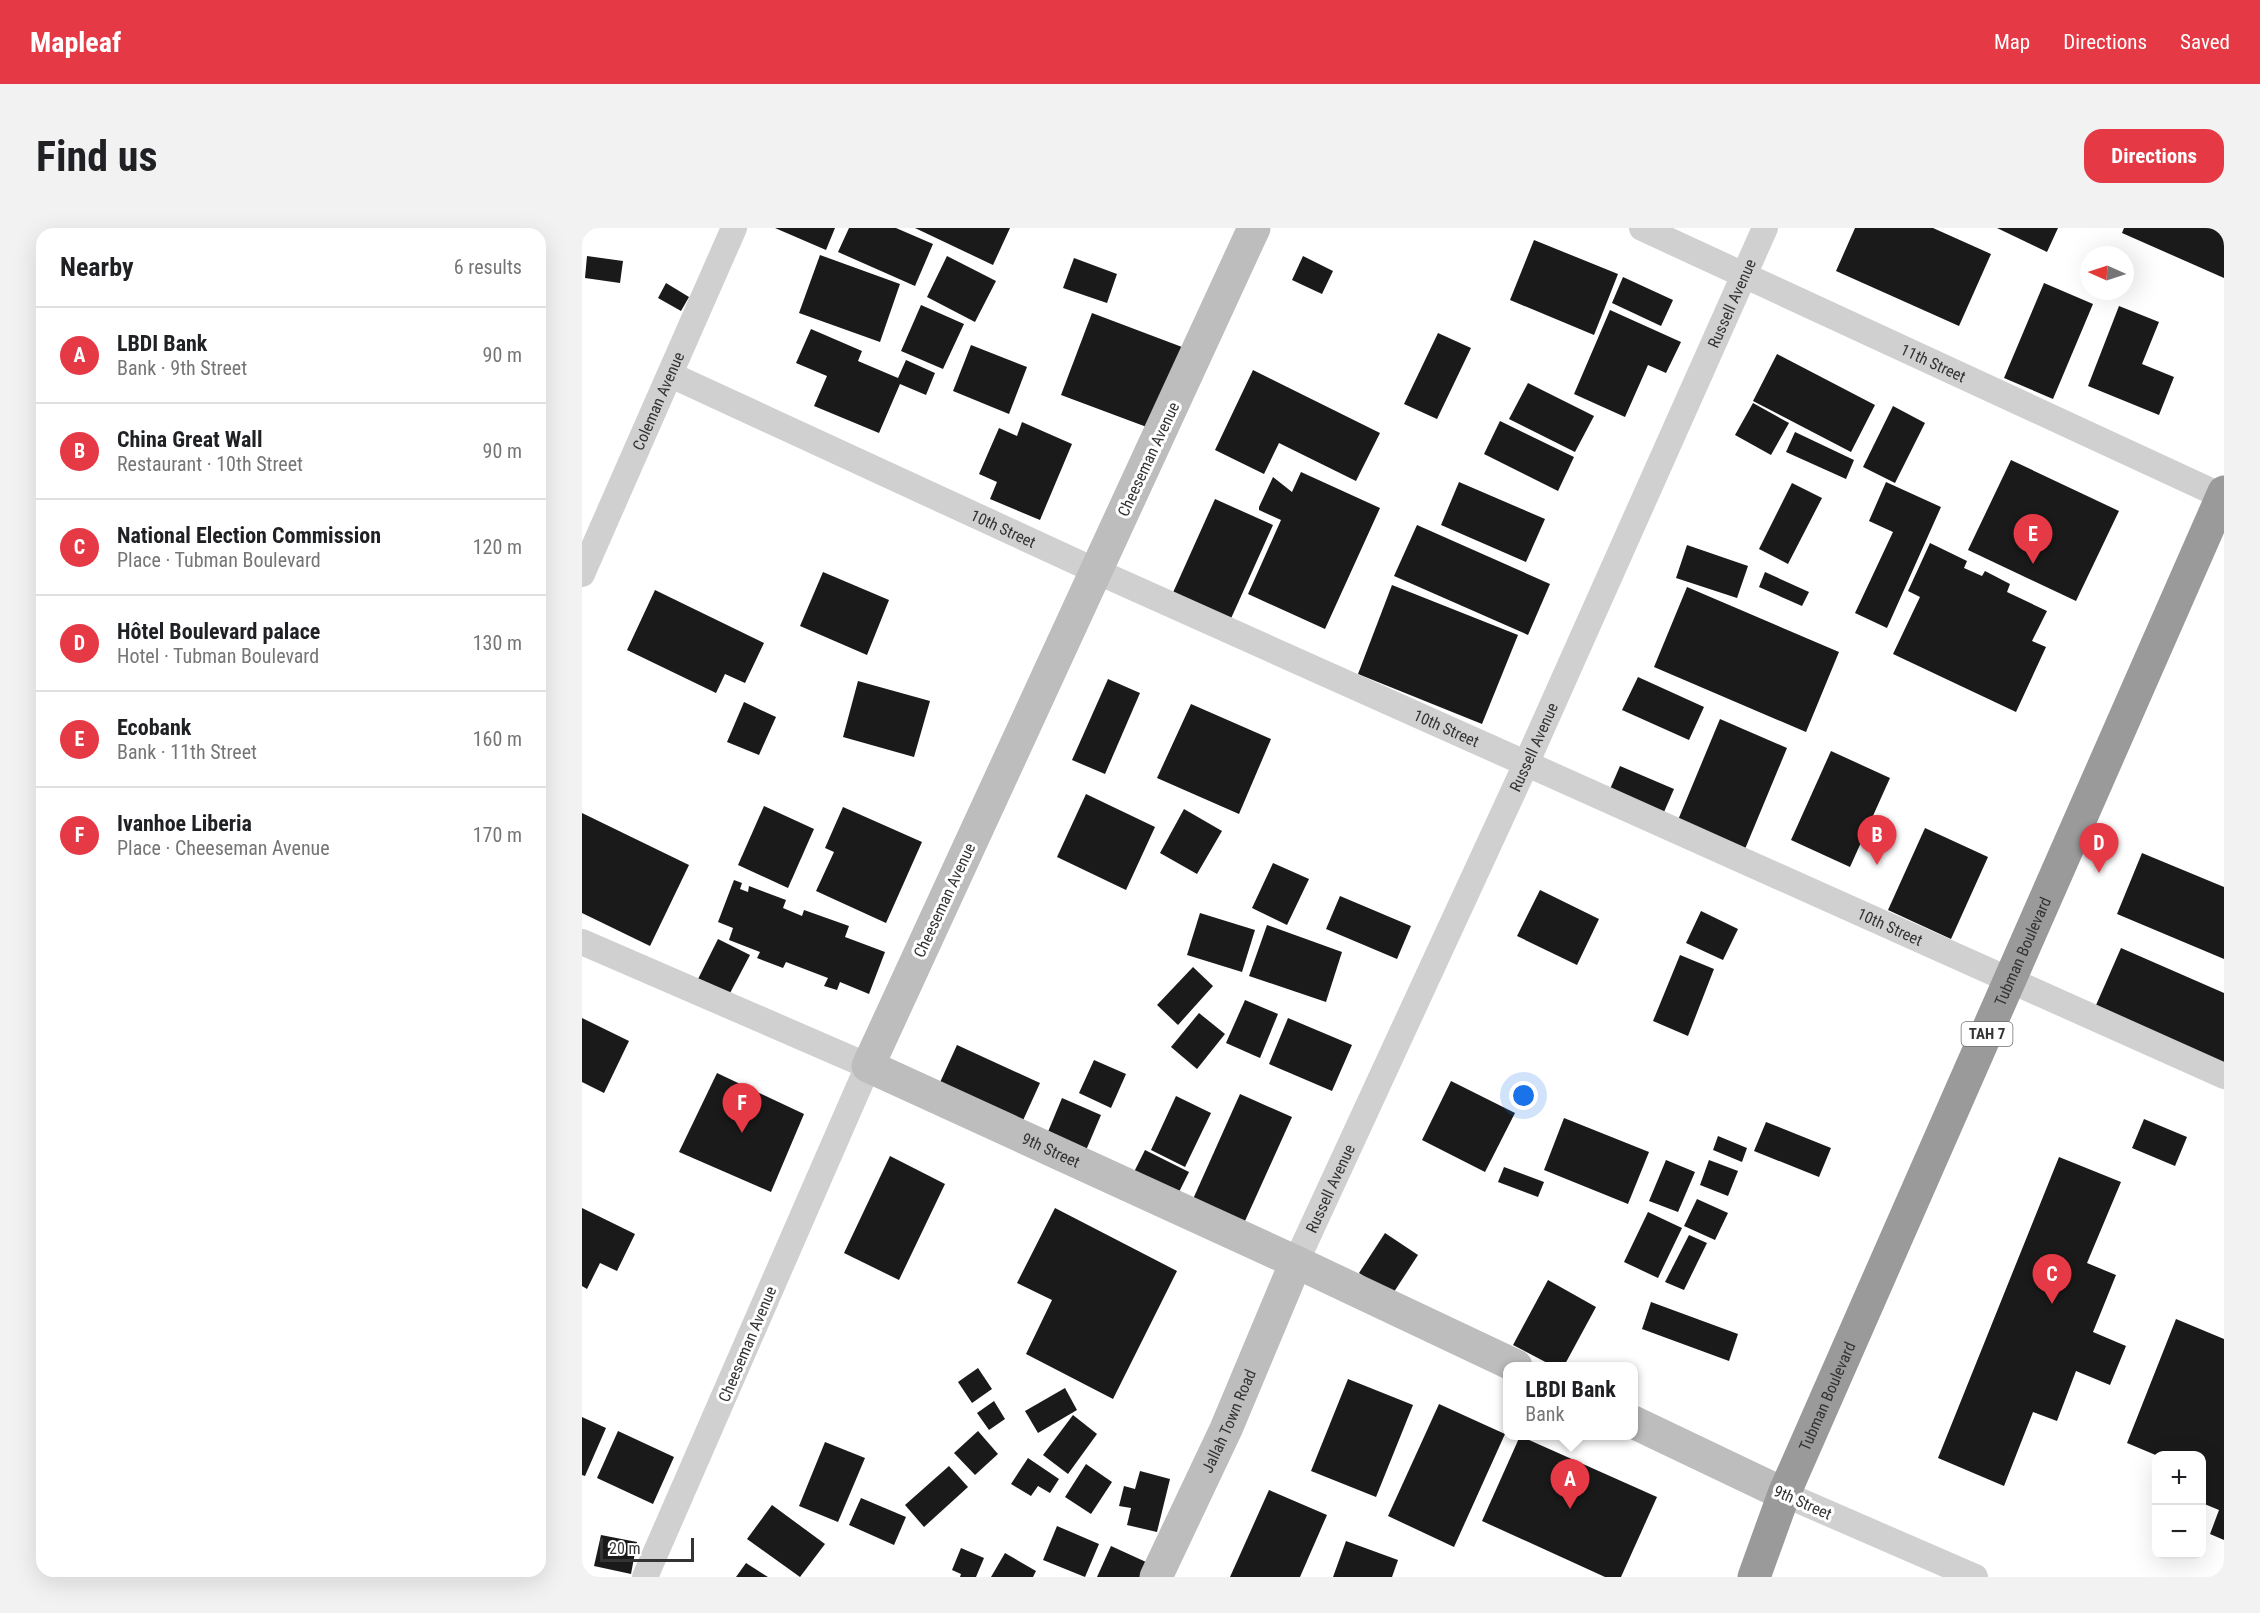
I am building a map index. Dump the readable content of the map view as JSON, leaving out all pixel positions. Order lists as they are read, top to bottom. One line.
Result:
{"streets":{"highway":["Tubman Boulevard","TAH 7"],"street":["Russell Avenue","11th Street","Coleman Avenue","Cheeseman Avenue","10th Street","9th Street","Jallah Town Road"]},"crossings":[["Russell Avenue","11th Street"],["Russell Avenue","10th Street"],["Russell Avenue","9th Street"],["Russell Avenue","Jallah Town Road"],["11th Street","Tubman Boulevard"],["Coleman Avenue","10th Street"],["Cheeseman Avenue","10th Street"],["Cheeseman Avenue","9th Street"],["10th Street","Tubman Boulevard"],["Tubman Boulevard","9th Street"],["9th Street","Jallah Town Road"]],"scale_bar":"20 m","north":"left","page":{"header":"Mapleaf","nav":["Map","Directions","Saved"],"buttons":"Directions","title":"Find us","heading":["Nearby","6 results"],"list":[{"mark":"A","name":"LBDI Bank","note":"Bank · 9th Street","value":"90 m"},{"mark":"B","name":"China Great Wall","note":"Restaurant · 10th Street","value":"90 m"},{"mark":"C","name":"National Election Commission","note":"Place · Tubman Boulevard","value":"120 m"},{"mark":"D","name":"Hôtel Boulevard palace","note":"Hotel · Tubman Boulevard","value":"130 m"},{"mark":"E","name":"Ecobank","note":"Bank · 11th Street","value":"160 m"},{"mark":"F","name":"Ivanhoe Liberia","note":"Place · Cheeseman Avenue","value":"170 m"}],"pins":["E","B","D","F","C","A"],"popup":["LBDI Bank","Bank"],"map_buttons":["+","−"],"scale":"20 m"}}
